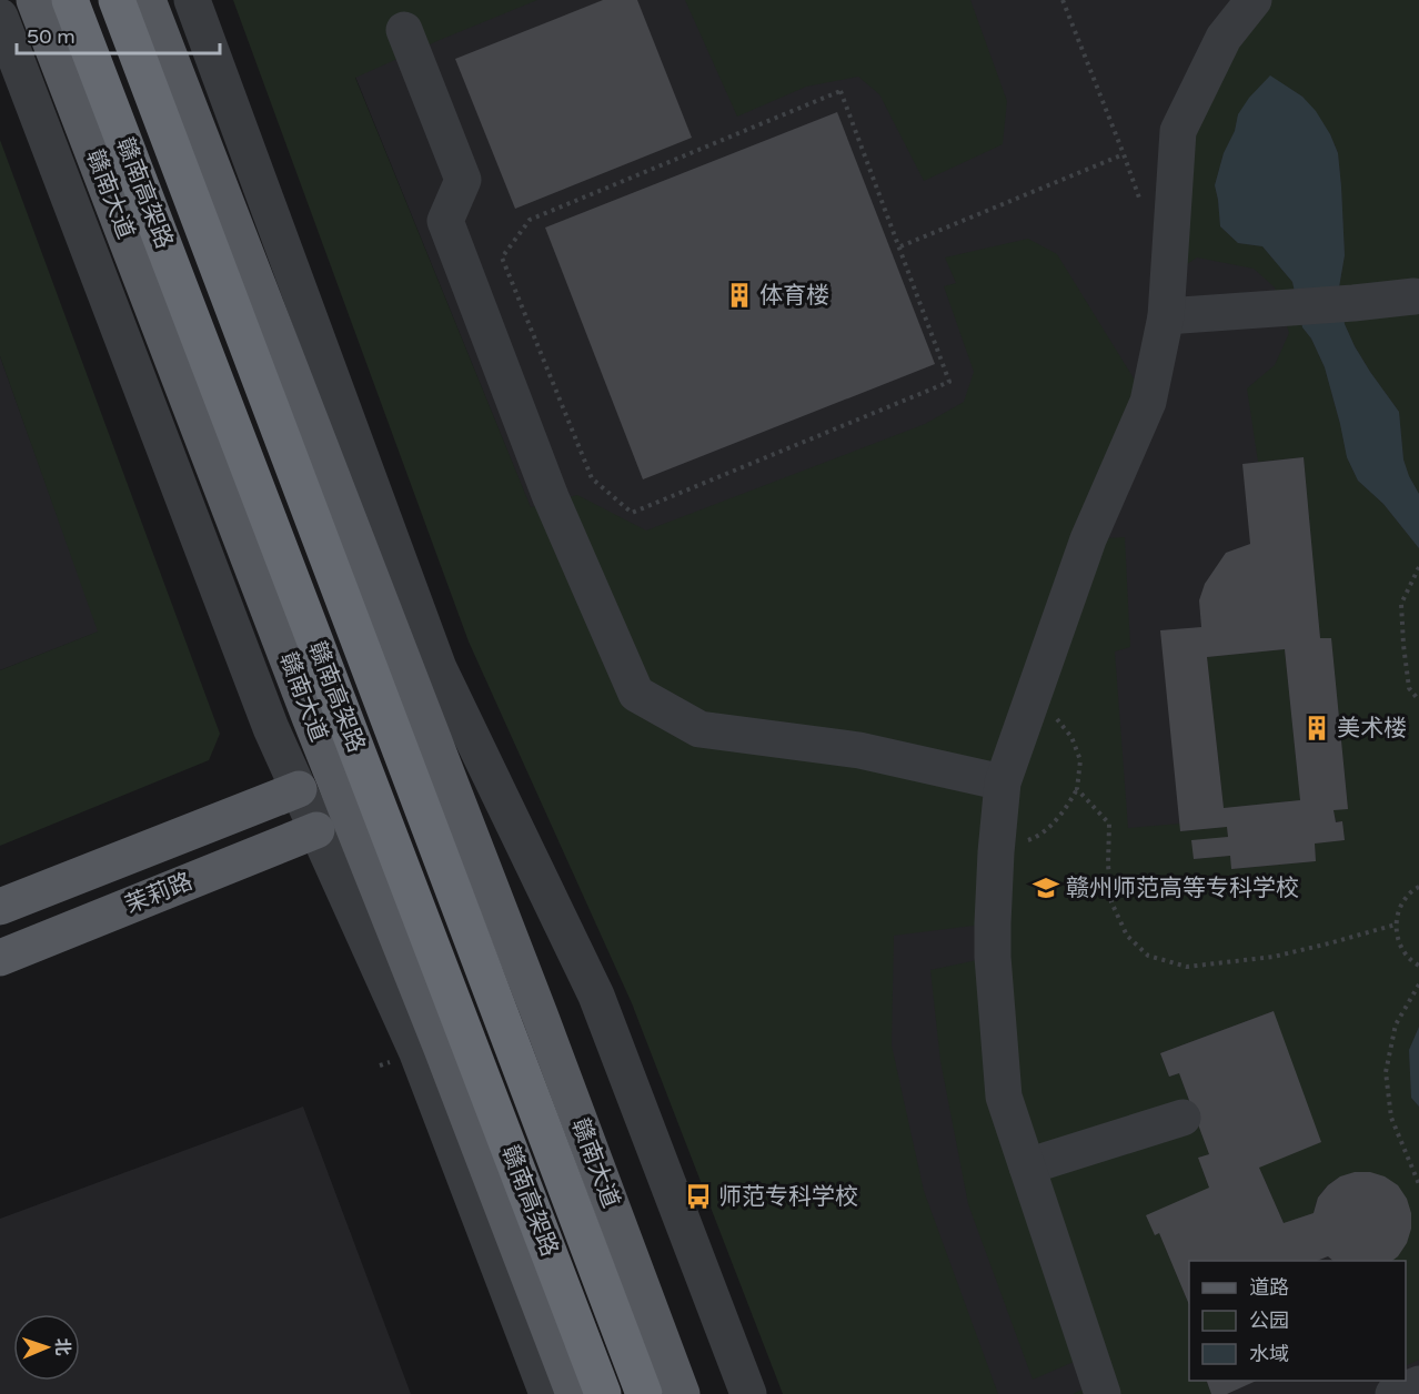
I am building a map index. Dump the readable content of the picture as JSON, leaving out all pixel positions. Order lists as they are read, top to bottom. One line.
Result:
{"streets":{"highway":["赣南高架路"],"main road":["赣南大道","茉莉路"]},"places":{"building":["体育楼","美术楼"],"school or university":["赣州师范高等专科学校"],"bus stop":["师范专科学校"]},"legend":["道路","公园","水域"],"scale_bar":"50 m","north":"right"}
